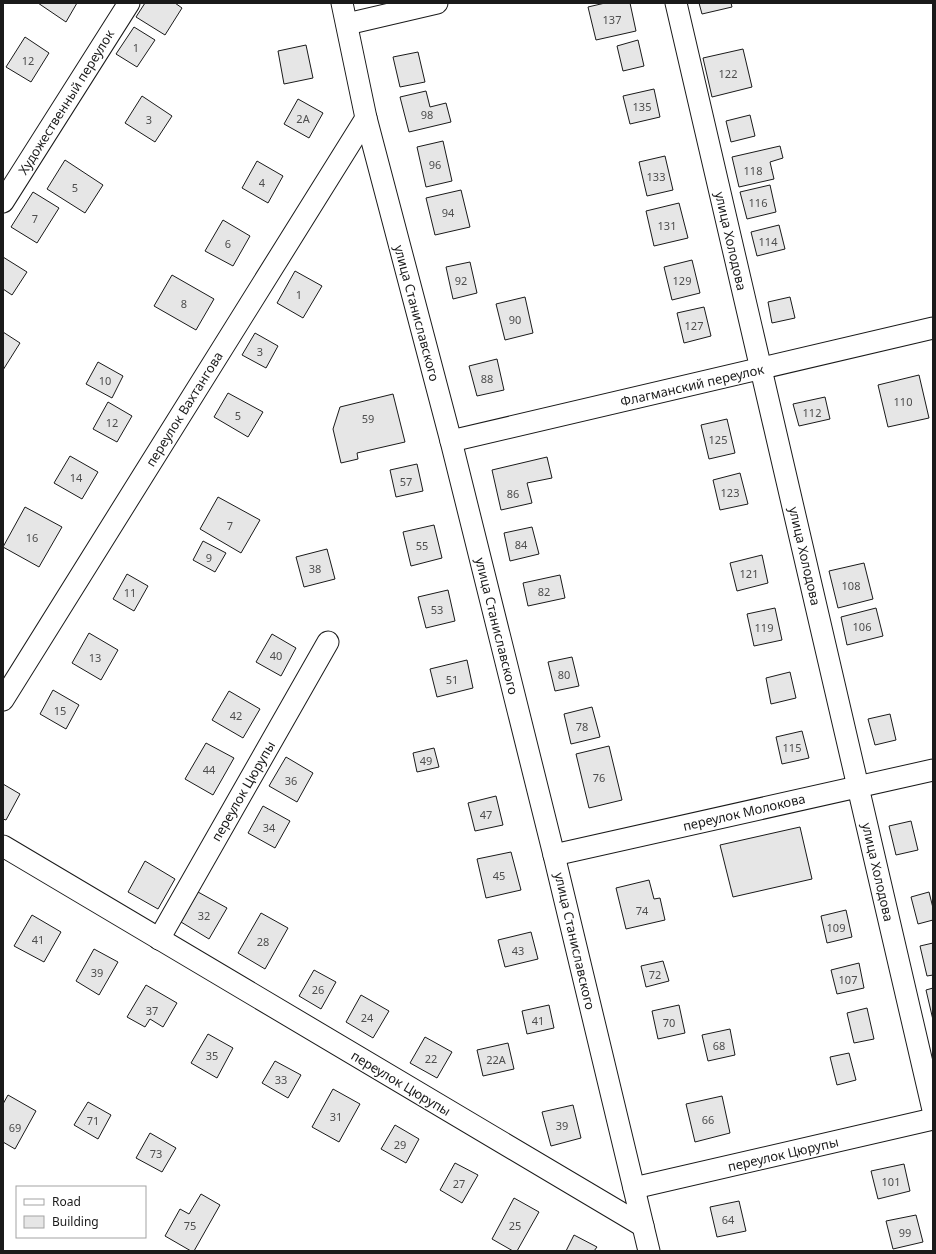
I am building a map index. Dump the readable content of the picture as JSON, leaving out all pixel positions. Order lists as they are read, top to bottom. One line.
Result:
{"streets":{"street":["Художественный переулок","улица Холодова","улица Станиславского","Флагманский переулок","переулок Вахтангова","переулок Цюрупы","переулок Молокова"]},"crossings":[["улица Холодова","Флагманский переулок"],["улица Холодова","переулок Молокова"],["улица Станиславского","Флагманский переулок"],["улица Станиславского","переулок Вахтангова"],["улица Станиславского","переулок Цюрупы"],["улица Станиславского","переулок Молокова"]],"house_numbers":["137","1","12","122","135","98","2А","3","96","118","133","4","5","116","94","7","131","114","6","92","129","1","8","90","127","3","88","10","110","112","5","59","12","125","14","57","123","86","7","16","84","55","9","38","121","108","82","11","53","106","119","40","13","80","51","15","42","78","115","49","44","76","36","47","34","45","74","32","109","41","28","43","39","72","107","26","37","24","41","70","68","35","22","22А","33","31","66","71","39","69","29","73","101","27","64","75","25","99"],"legend":["Road","Building"]}
